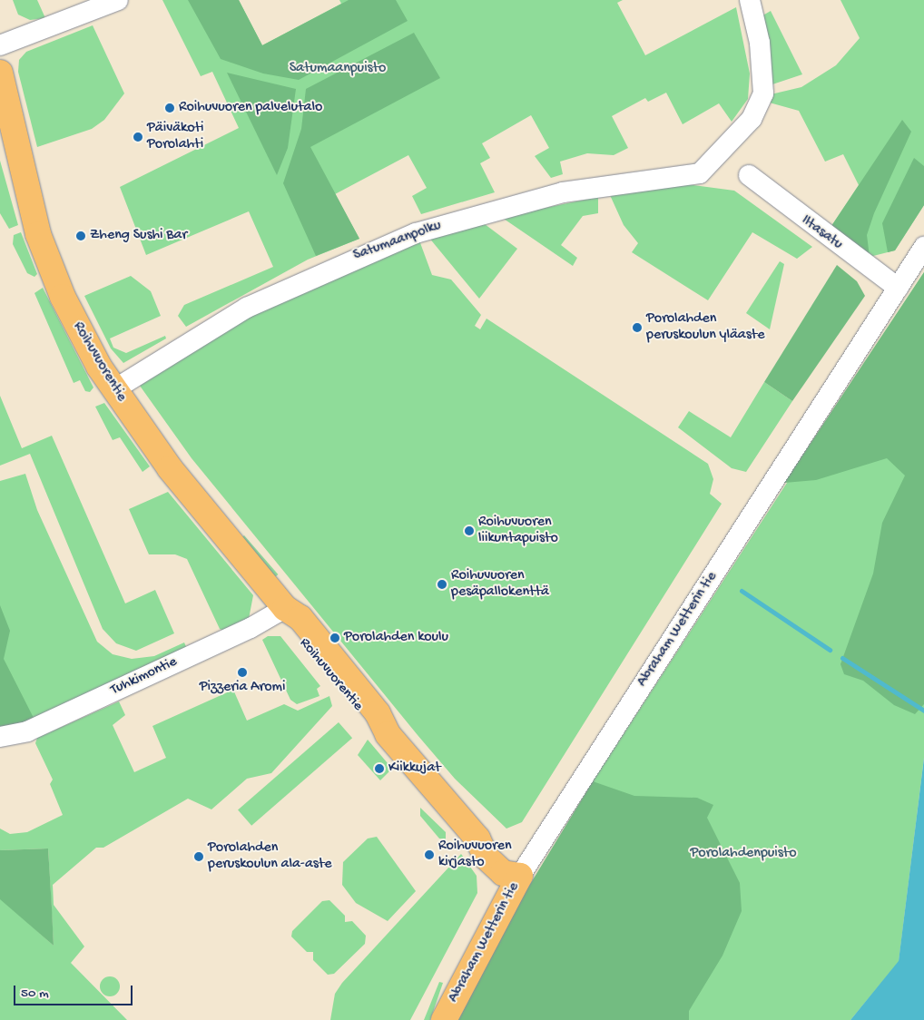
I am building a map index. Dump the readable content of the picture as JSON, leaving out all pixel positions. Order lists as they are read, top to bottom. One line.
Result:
{"streets":{"main road":["Roihuvuorentie","Abraham Wetterin tie"],"street":["Iltasatu","Satumaanpolku","Tuhkimontie"]},"crossings":[["Iltasatu","Abraham Wetterin tie"],["Satumaanpolku","Roihuvuorentie"],["Roihuvuorentie","Abraham Wetterin tie"],["Roihuvuorentie","Tuhkimontie"]],"parks":["Satumaanpuisto","Porolahdenpuisto"],"places":["Roihuvuoren palvelutalo","Päiväkoti Porolahti","Zheng Sushi Bar","Porolahden peruskoulun yläaste","Roihuvuoren liikuntapuisto","Roihuvuoren pesäpallokenttä","Porolahden koulu","Pizzeria Aromi","Kiikkujat","Roihuvuoren kirjasto","Porolahden peruskoulun ala-aste"],"scale_bar":"50 m"}
